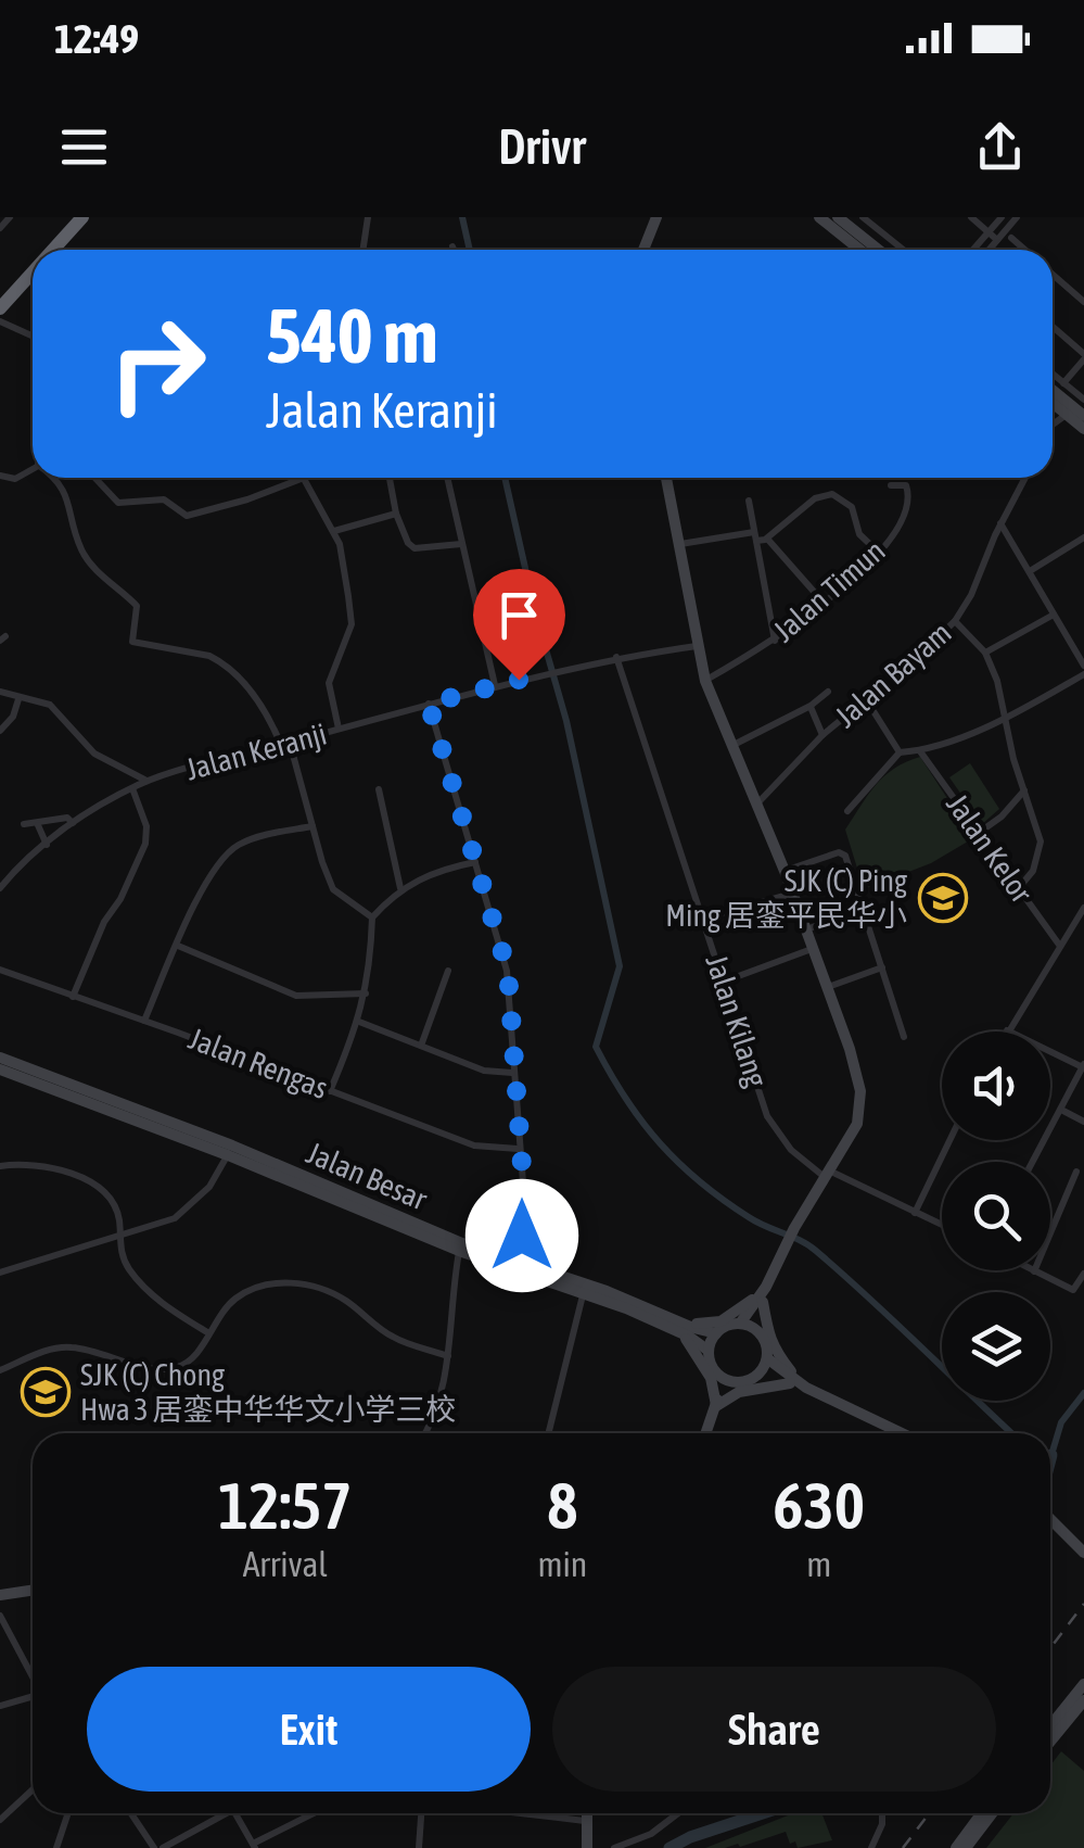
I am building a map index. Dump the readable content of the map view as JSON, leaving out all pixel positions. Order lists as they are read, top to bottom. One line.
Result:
{"streets":{"main road":["Jalan Besar"],"street":["Jalan Timun","Jalan Bayam","Jalan Keranji","Jalan Kelor","Jalan Kilang","Jalan Rengas"]},"crossings":[["Jalan Keranji","Jalan Kilang"]],"places":{"school or university":["SJK (C) Ping Ming 居銮平民华小","SJK (C) Chong Hwa 3 居銮中华华文小学三校"]},"page":{"status":"12:49","header":"Drivr","turn":["540 m","Jalan Keranji"],"eta":["12:57","Arrival","8","min","630","m"],"buttons":["Exit","Share"]}}
